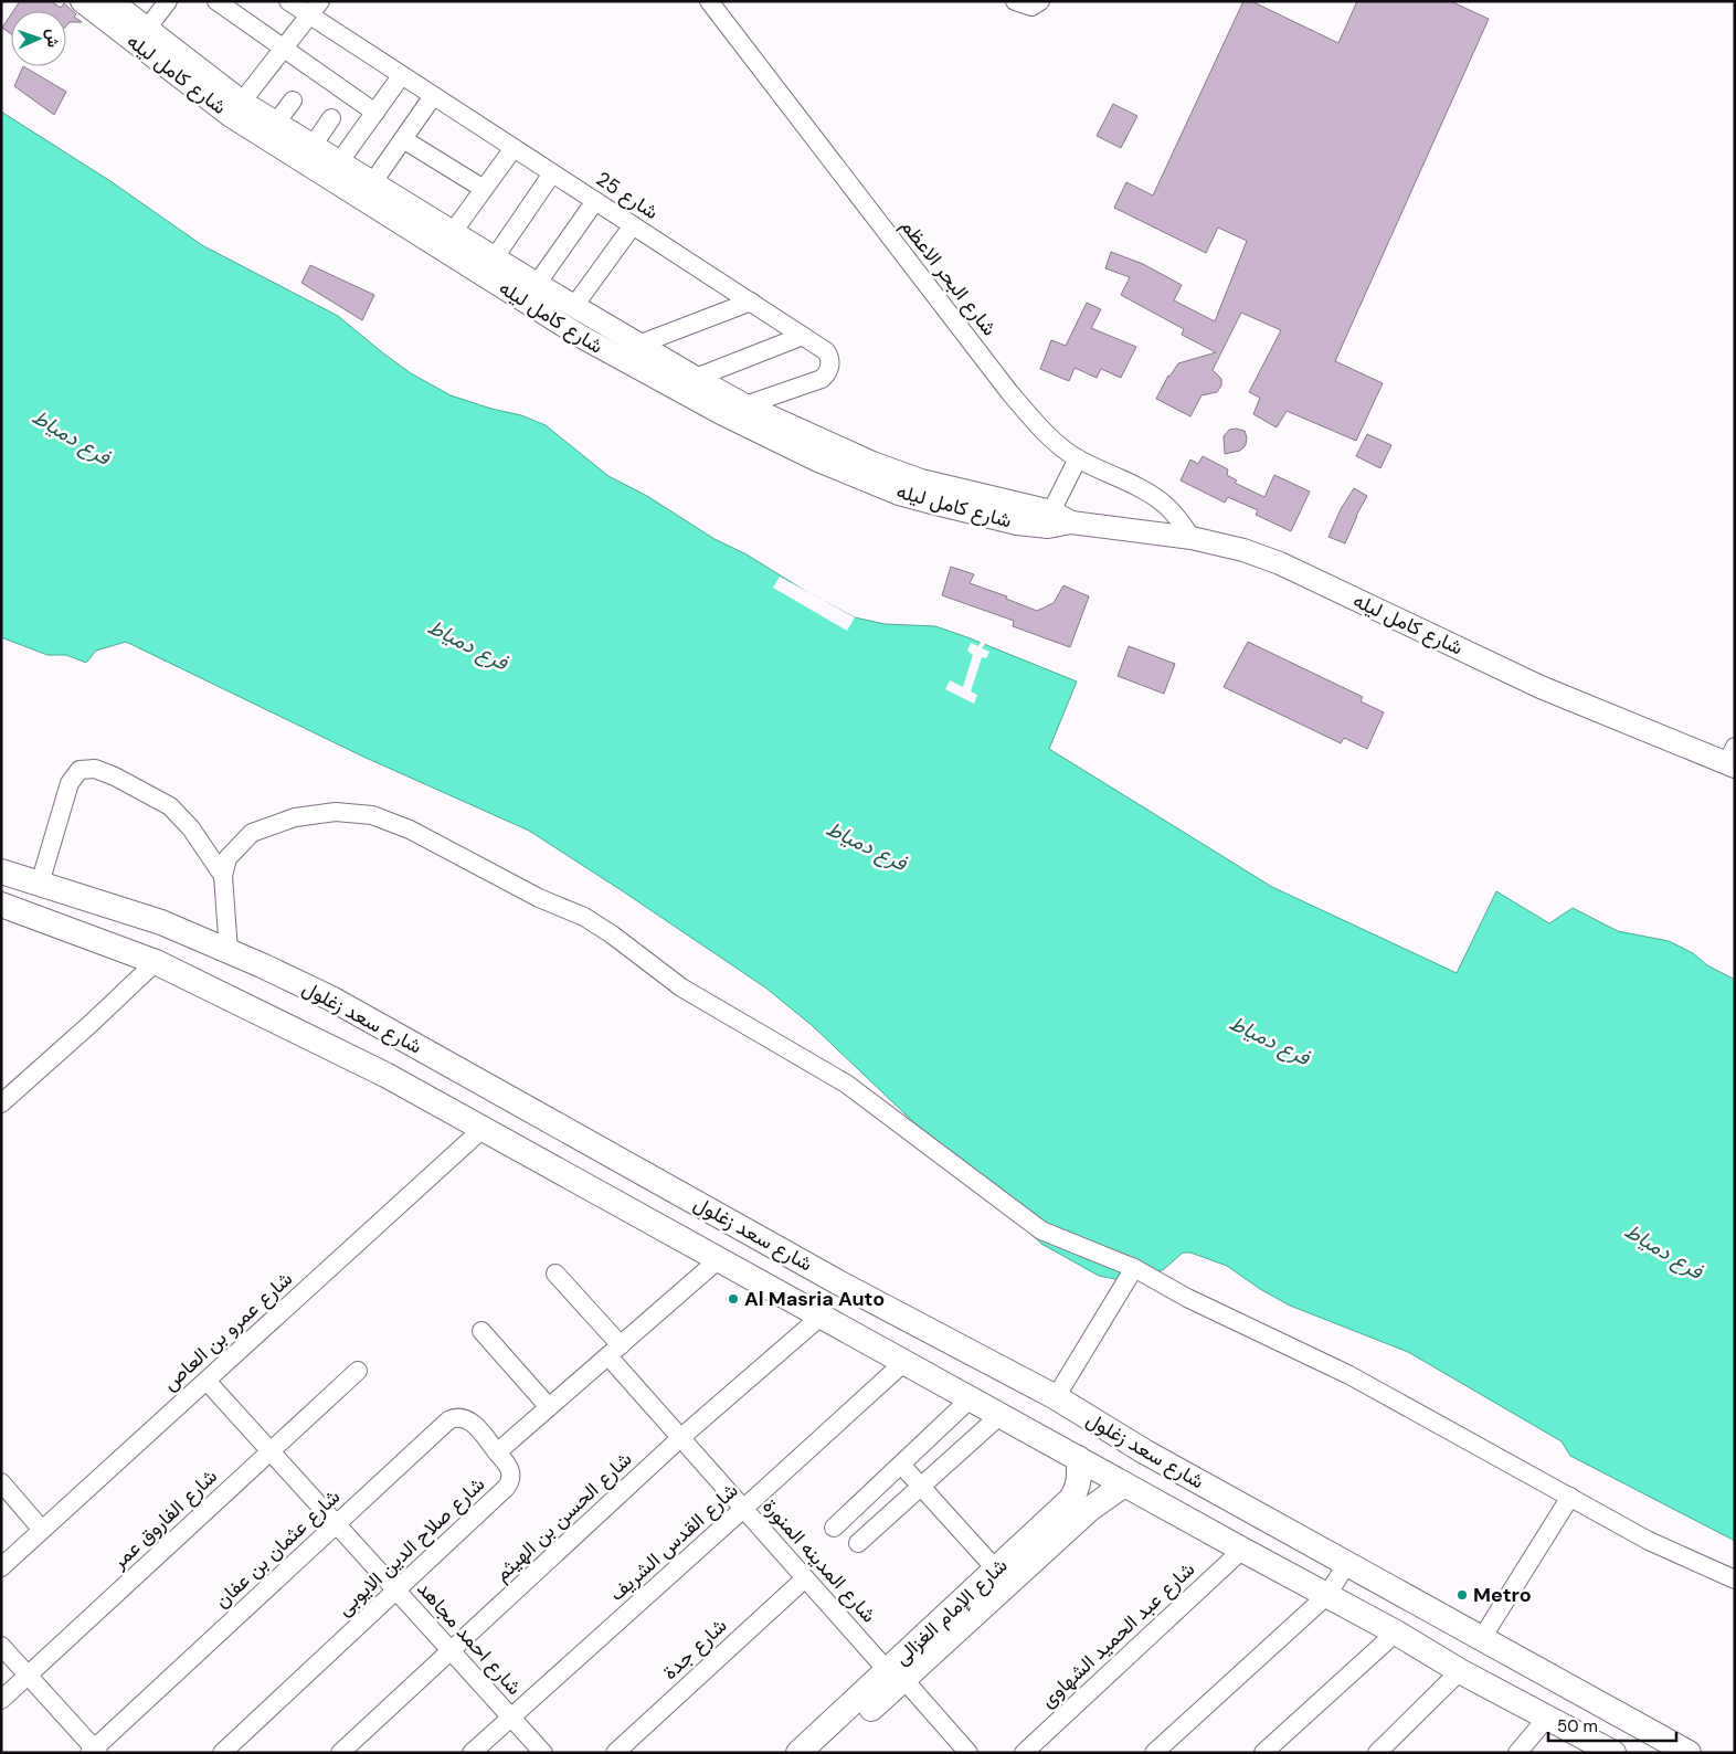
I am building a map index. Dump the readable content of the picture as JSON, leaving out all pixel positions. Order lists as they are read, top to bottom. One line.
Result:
{"streets":{"main road":["شارع سعد زغلول","شارع الإمام الغزالى"],"street":["شارع كامل ليله","شارع 25","شارع البحر الاعظم","شارع عمرو بن العاص","شارع الحسن بن الهيثم","شارع الفاروق عمر","شارع القدس الشريف","شارع صلاح الدين الايوبى","شارع عثمان بن عفان","شارع المدينه المنورة","شارع عبد الحميد الشهاوى","شارع احمد مجاهد","شارع جدة"]},"crossings":[["شارع كامل ليله","شارع 25"],["شارع كامل ليله","شارع البحر الاعظم"],["شارع سعد زغلول","شارع عمرو بن العاص"],["شارع سعد زغلول","شارع الحسن بن الهيثم"],["شارع سعد زغلول","شارع القدس الشريف"],["شارع سعد زغلول","شارع الإمام الغزالى"],["شارع سعد زغلول","شارع عبد الحميد الشهاوى"],["شارع عمرو بن العاص","شارع احمد مجاهد"],["شارع الحسن بن الهيثم","شارع المدينه المنورة"],["شارع الحسن بن الهيثم","شارع احمد مجاهد"],["شارع الفاروق عمر","شارع احمد مجاهد"],["شارع القدس الشريف","شارع المدينه المنورة"],["شارع القدس الشريف","شارع احمد مجاهد"],["شارع صلاح الدين الايوبى","شارع عثمان بن عفان"],["شارع صلاح الدين الايوبى","شارع احمد مجاهد"],["شارع عثمان بن عفان","شارع احمد مجاهد"],["شارع المدينه المنورة","شارع الإمام الغزالى"],["شارع المدينه المنورة","شارع جدة"]],"water":["فرع دمياط"],"places":["Al Masria Auto","Metro"],"scale_bar":"50 m","north":"right"}
